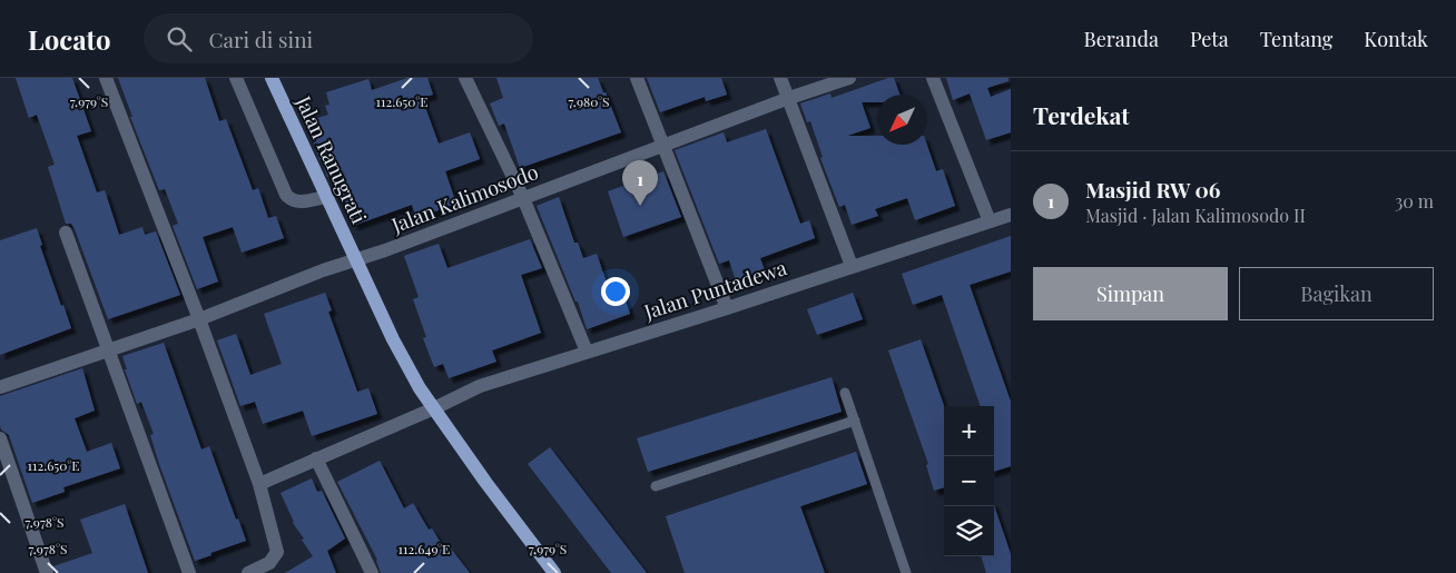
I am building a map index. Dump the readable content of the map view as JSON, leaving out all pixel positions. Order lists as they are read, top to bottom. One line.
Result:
{"streets":{"main road":["Jalan Ranugrati"],"street":["Jalan Kalimosodo","Jalan Puntadewa"]},"crossings":[["Jalan Ranugrati","Jalan Kalimosodo"],["Jalan Ranugrati","Jalan Puntadewa"]],"north":"bottom left","page":{"header":"Locato","search":"Cari di sini","nav":["Beranda","Peta","Tentang","Kontak"],"heading":"Terdekat","list":[{"mark":"1","name":"Masjid RW 06","note":"Masjid · Jalan Kalimosodo II","value":"30 m"}],"pins":"1","buttons":["Simpan","Bagikan"],"map_buttons":["+","−"]},"coordinates":["112.650°E","7.979°S","7.980°S","7.978°S","112.649°E"]}
